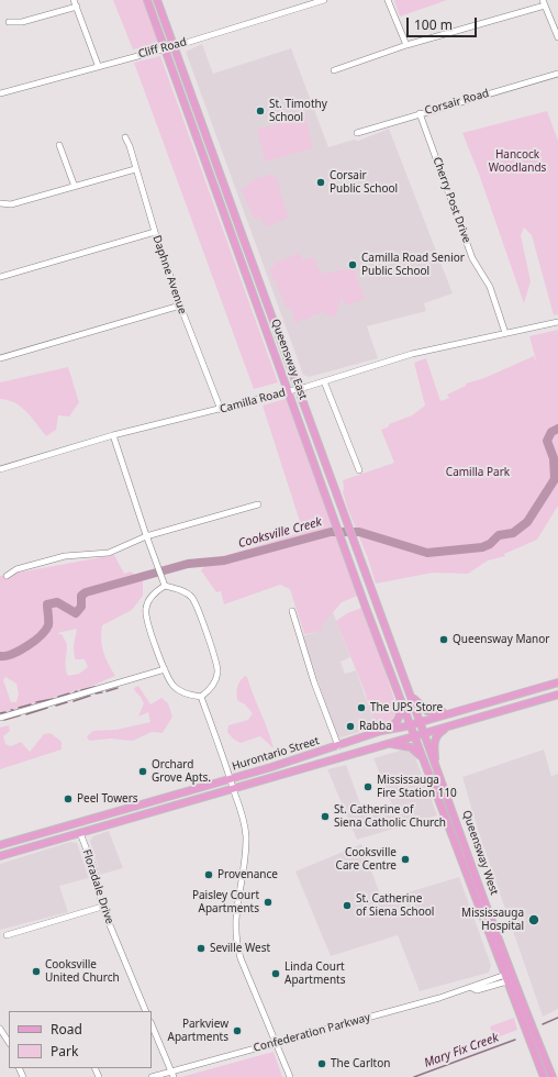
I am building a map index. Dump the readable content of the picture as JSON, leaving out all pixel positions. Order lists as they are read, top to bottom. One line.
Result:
{"streets":{"main road":["Queensway East","Hurontario Street","Queensway West"],"street":["Cliff Road","Corsair Road","Cherry Post Drive","Daphne Avenue","Camilla Road","Floradale Drive","Confederation Parkway"]},"crossings":[["Cliff Road","Queensway East"],["Corsair Road","Cherry Post Drive"],["Cherry Post Drive","Camilla Road"],["Daphne Avenue","Camilla Road"],["Queensway East","Camilla Road"],["Queensway East","Hurontario Street"],["Queensway East","Queensway West"],["Hurontario Street","Queensway West"],["Hurontario Street","Floradale Drive"],["Queensway West","Confederation Parkway"]],"water":["Cooksville Creek","Mary Fix Creek"],"parks":["Hancock Woodlands","Camilla Park"],"places":["St. Timothy School","Corsair Public School","Camilla Road Senior Public School","Queensway Manor","The UPS Store","Rabba","Orchard Grove Apts.","Mississauga Fire Station 110","Peel Towers","St. Catherine of Siena Catholic Church","Cooksville Care Centre","Provenance","Paisley Court Apartments","St. Catherine of Siena School","Mississauga Hospital","Seville West","Cooksville United Church","Linda Court Apartments","Parkview Apartments","The Carlton"],"legend":["Road","Park"],"scale_bar":"100 m"}
